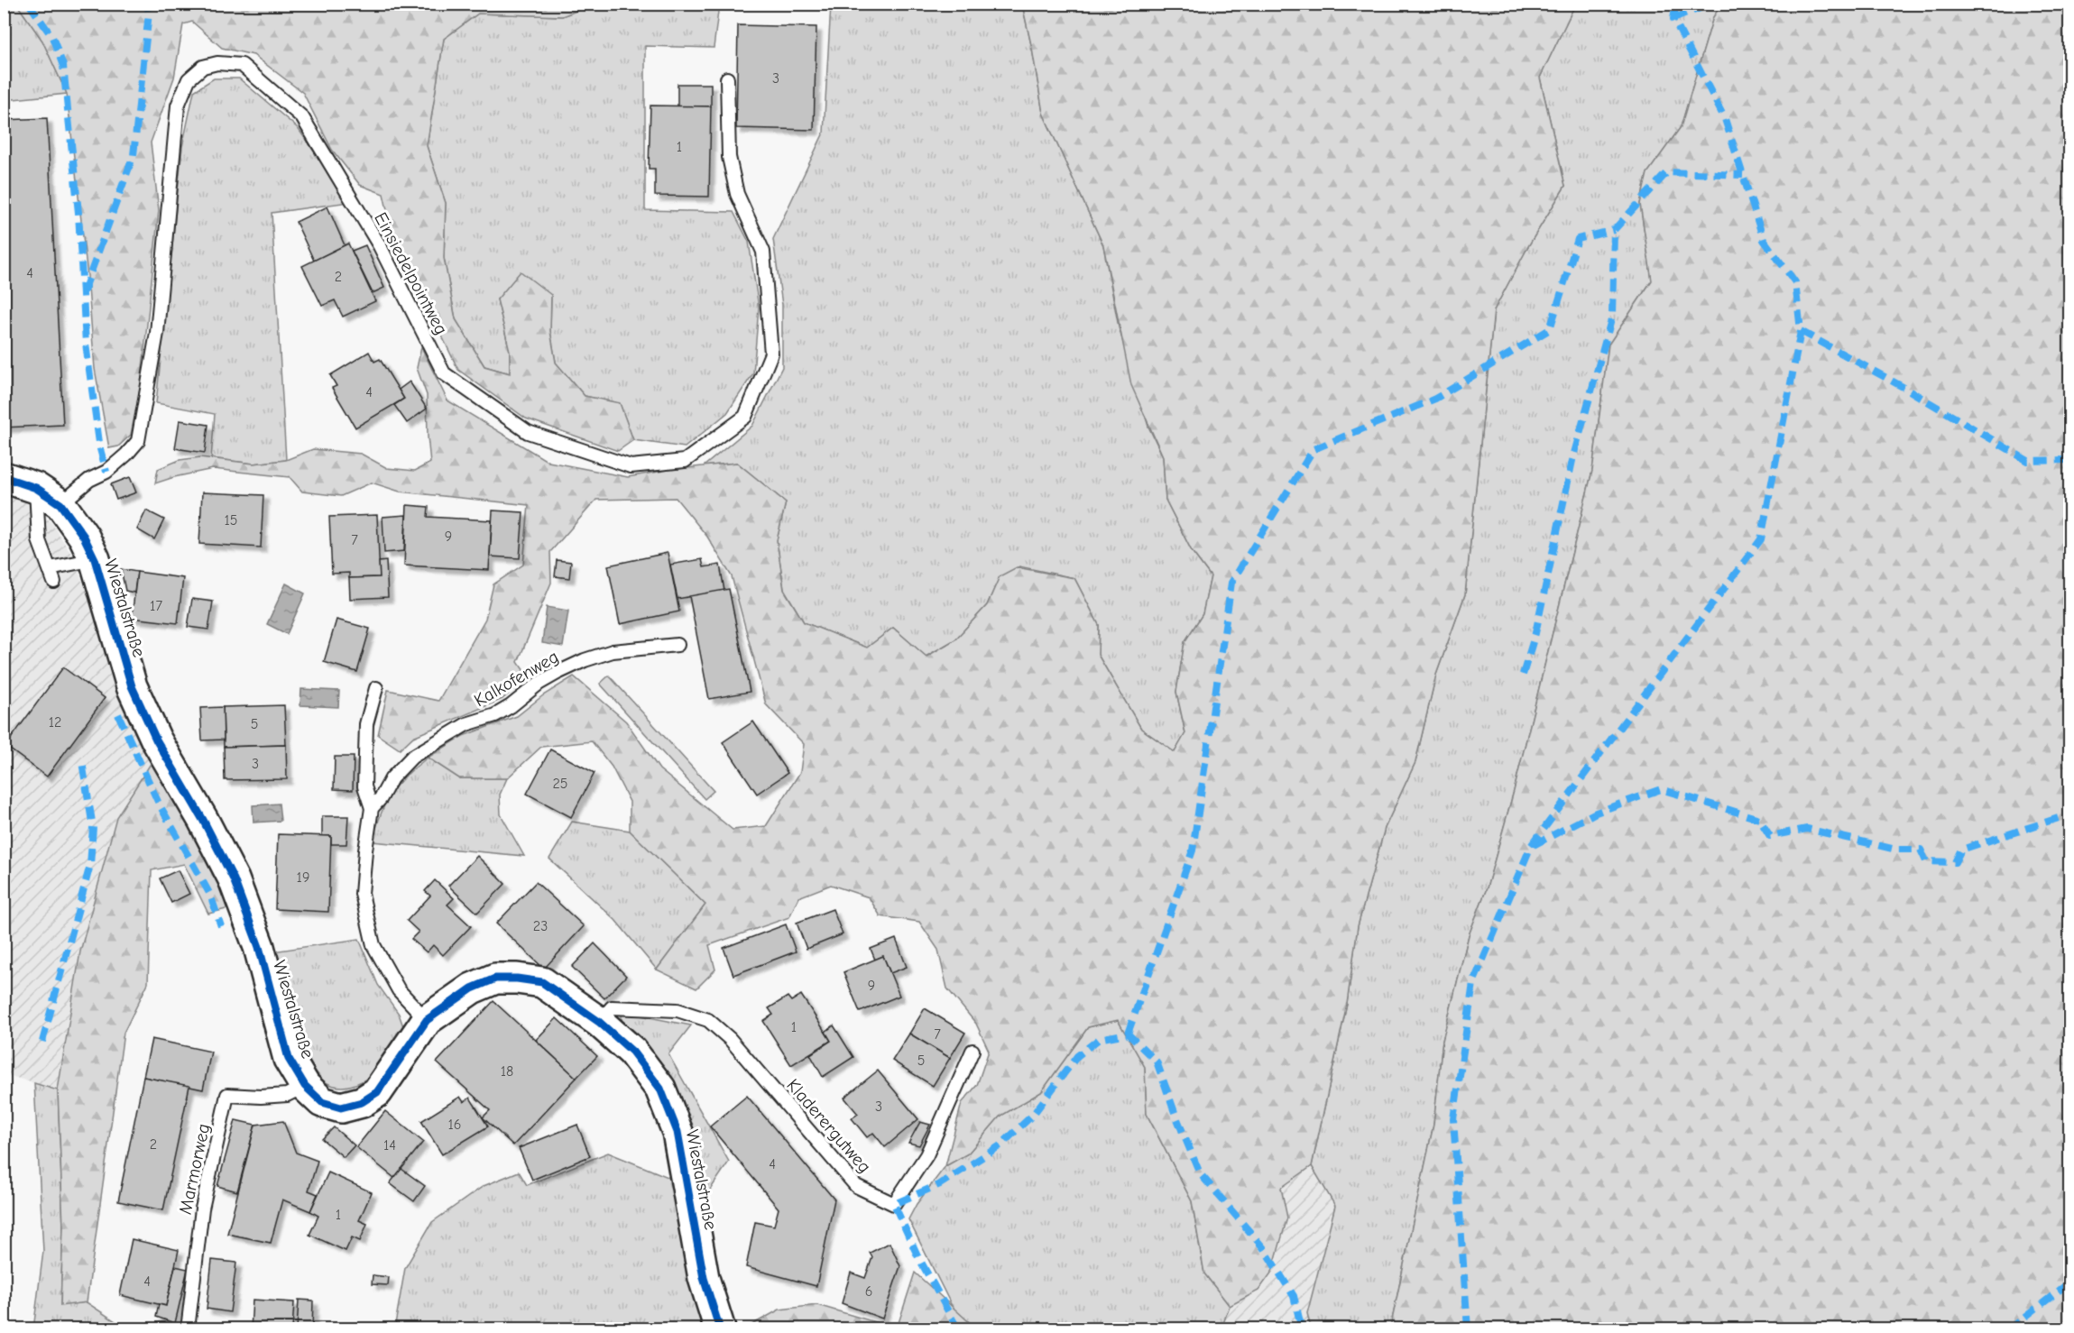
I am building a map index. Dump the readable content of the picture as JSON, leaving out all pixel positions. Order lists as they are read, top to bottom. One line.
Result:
{"streets":{"street":["Wiestalstraße"],"lane":["Einsiedelpointweg","Kalkofenweg","Kladerergutweg","Marmorweg"]},"crossings":[["Einsiedelpointweg","Wiestalstraße"],["Wiestalstraße","Kalkofenweg"],["Wiestalstraße","Kladerergutweg"],["Wiestalstraße","Marmorweg"]],"house_numbers":["3","1","4","2","4","15","9","7","17","12","5","3","25","19","23","9","1","7","5","18","3","16","2","14","4","1","4","6"]}
